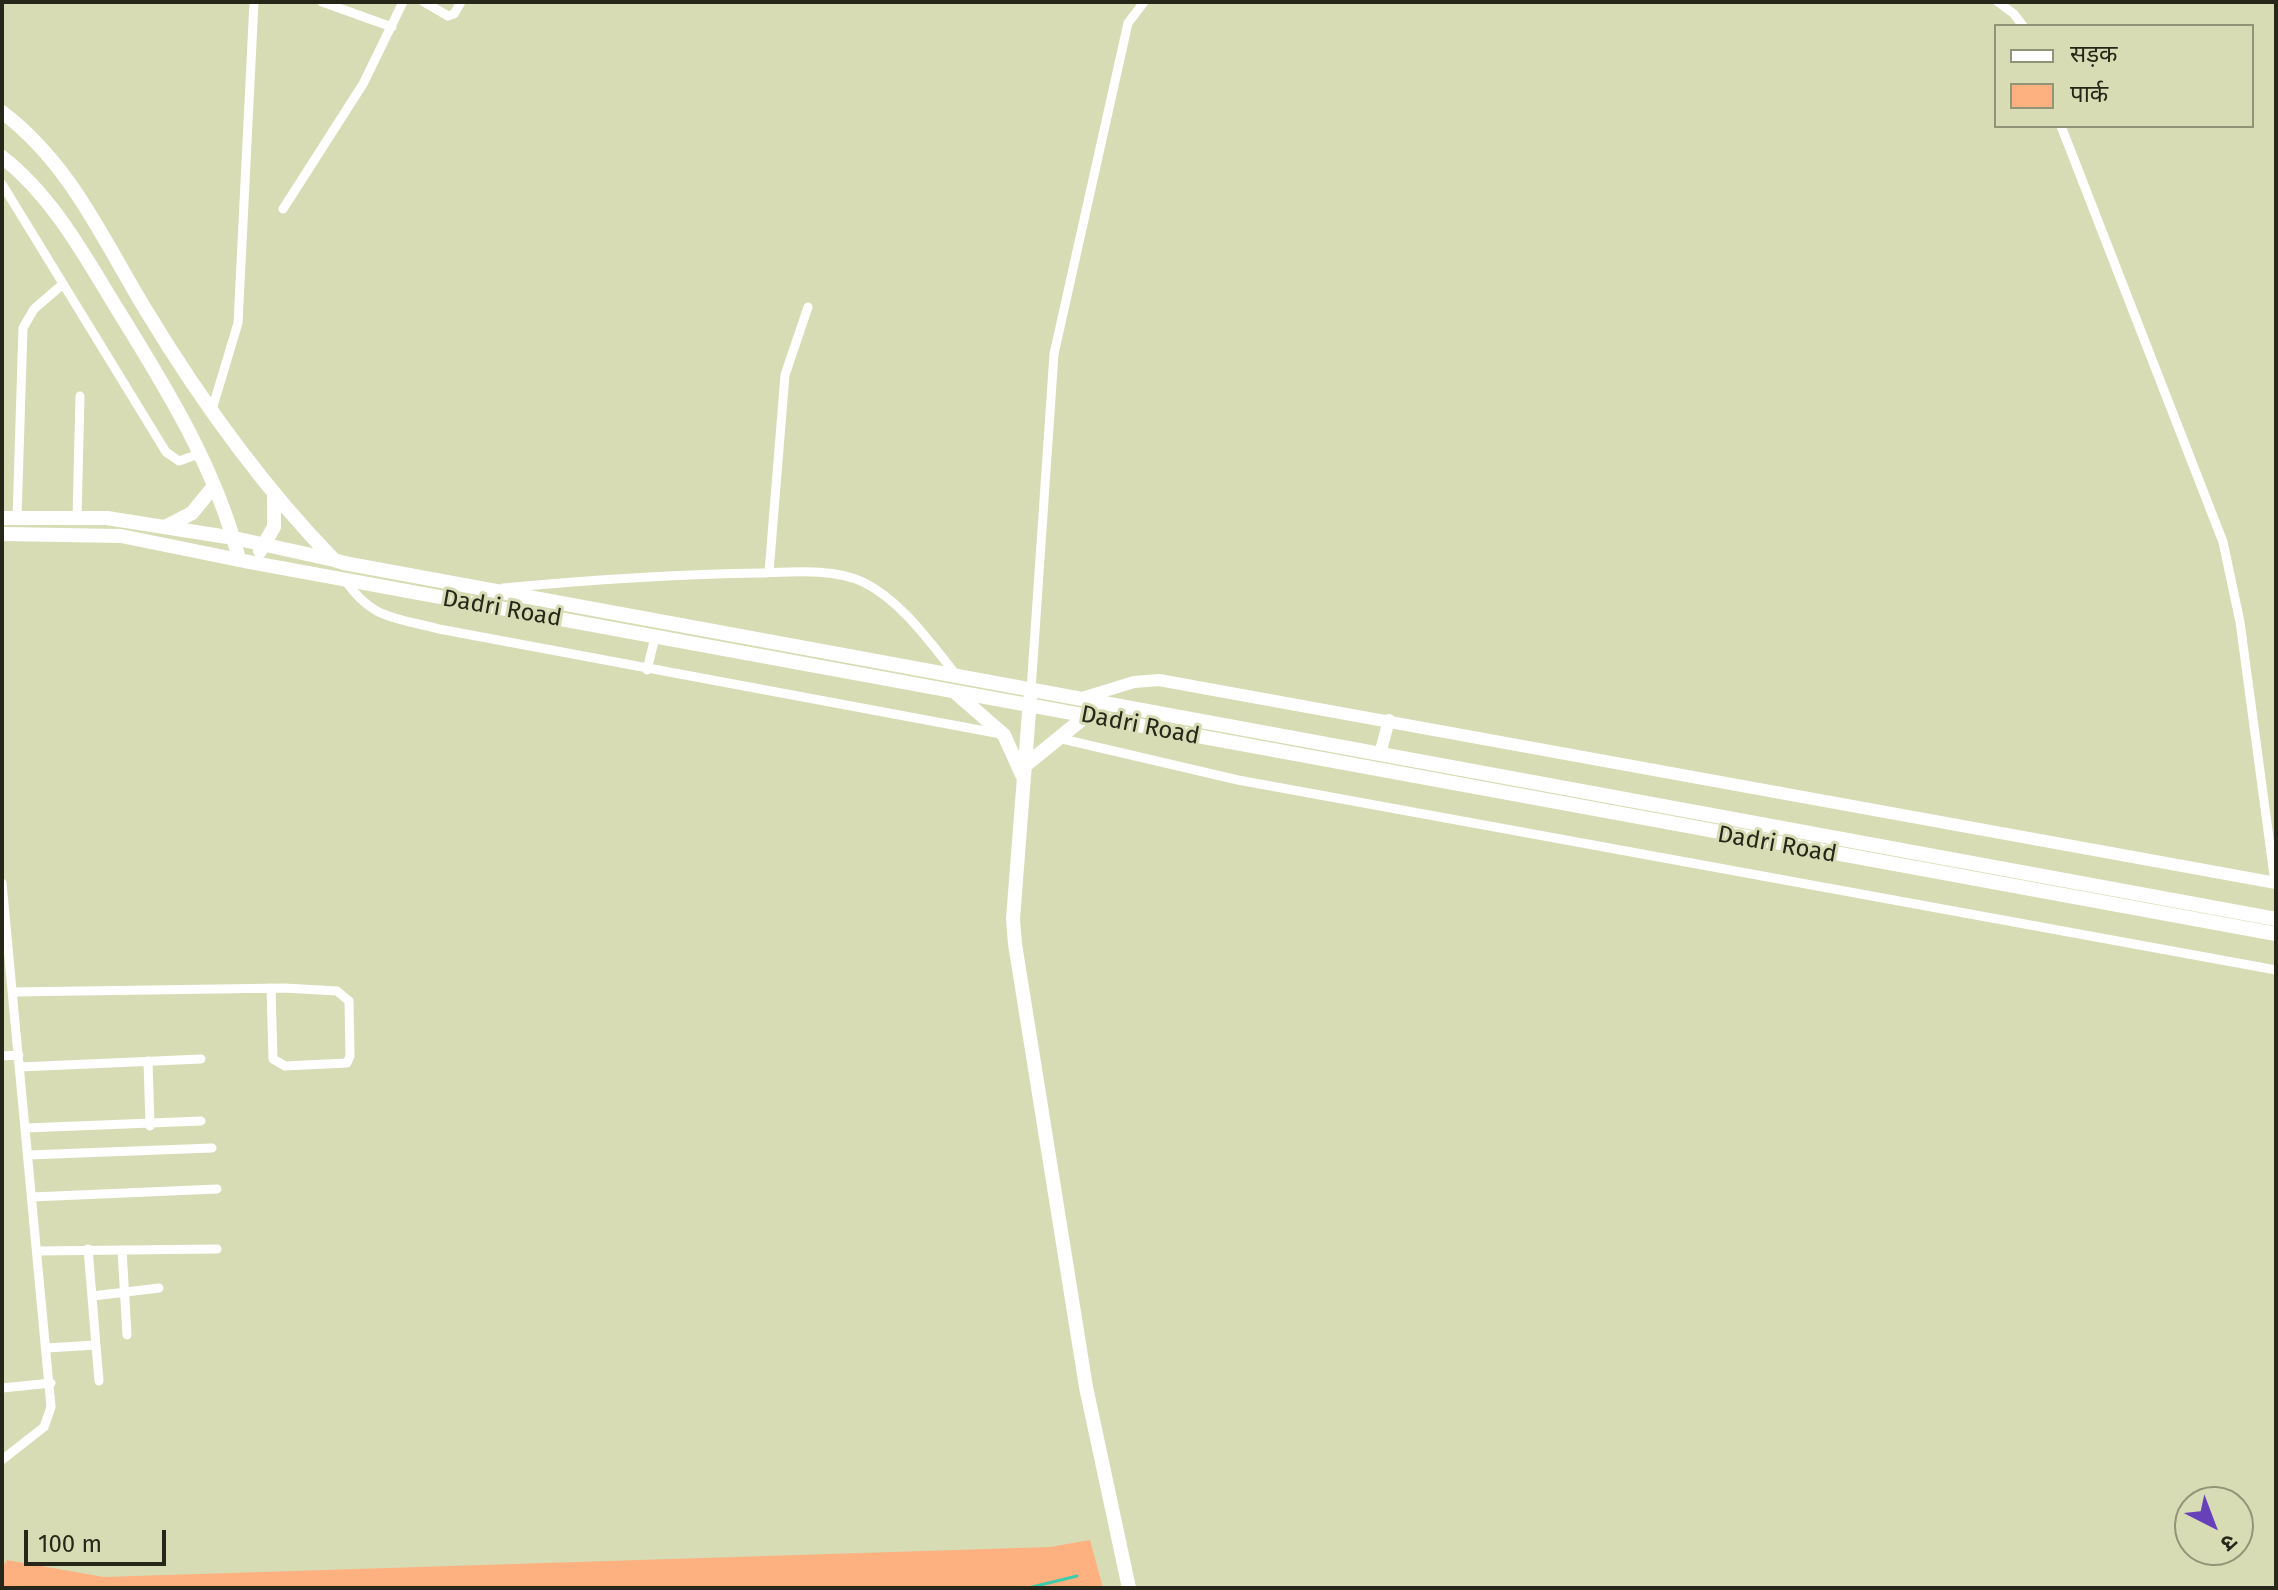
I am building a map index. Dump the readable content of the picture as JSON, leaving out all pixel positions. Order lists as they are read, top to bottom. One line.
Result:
{"streets":{"main road":["Dadri Road"]},"legend":["सड़क","पार्क"],"scale_bar":"100 m","north":"bottom right"}
